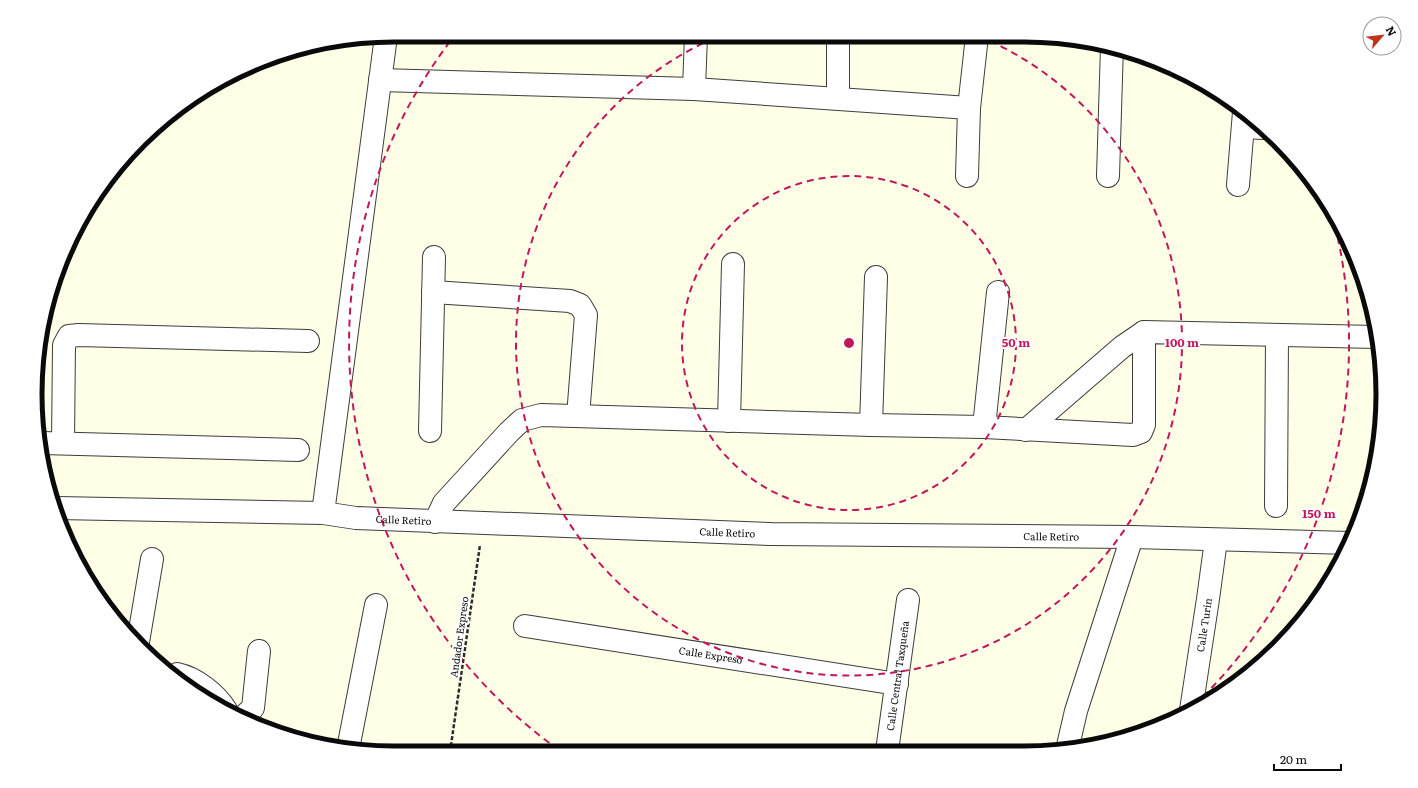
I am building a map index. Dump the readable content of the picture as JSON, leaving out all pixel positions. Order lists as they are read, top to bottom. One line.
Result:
{"streets":{"street":["Calle Retiro","Calle Turin","Calle Expreso","Calle Central Taxqueña"],"path":["Andador Expreso"]},"crossings":[["Calle Retiro","Calle Turin"],["Calle Retiro","Andador Expreso"],["Calle Expreso","Calle Central Taxqueña"]],"scale_bar":"20 m","north":"top right","rings":["50 m","100 m","150 m"]}
